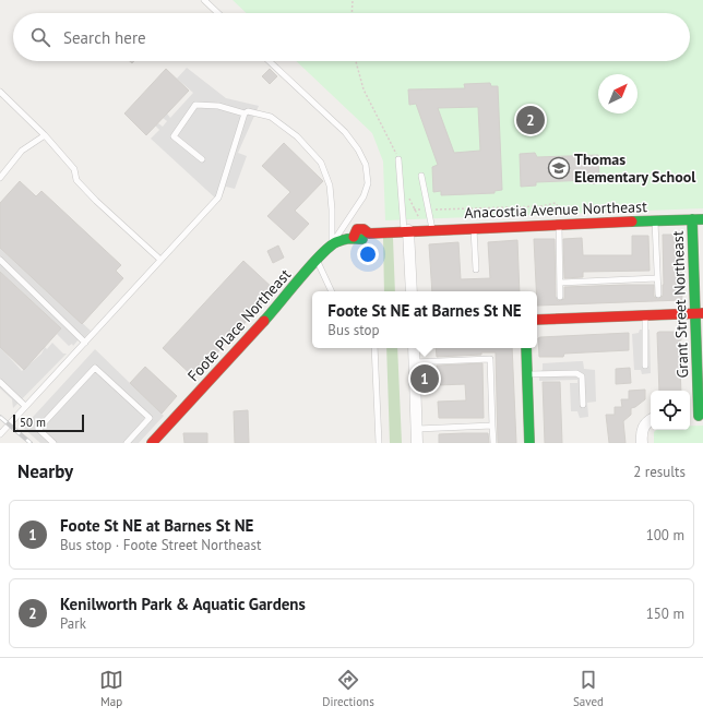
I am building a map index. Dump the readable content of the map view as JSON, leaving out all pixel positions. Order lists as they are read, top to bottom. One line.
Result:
{"streets":{"street":["Anacostia Avenue Northeast","Grant Street Northeast","Foote Place Northeast"]},"crossings":[["Anacostia Avenue Northeast","Grant Street Northeast"],["Anacostia Avenue Northeast","Foote Place Northeast"]],"places":{"school or university":["Thomas Elementary School"]},"scale_bar":"50 m","north":"top right","page":{"search":"Search here","pins":["2","1"],"popup":["Foote St NE at Barnes St NE","Bus stop"],"scale":"50 m","heading":["Nearby","2 results"],"list":[{"mark":"1","name":"Foote St NE at Barnes St NE","note":"Bus stop · Foote Street Northeast","value":"100 m"},{"mark":"2","name":"Kenilworth Park & Aquatic Gardens","note":"Park","value":"150 m"}],"nav":["Map","Directions","Saved"]}}
